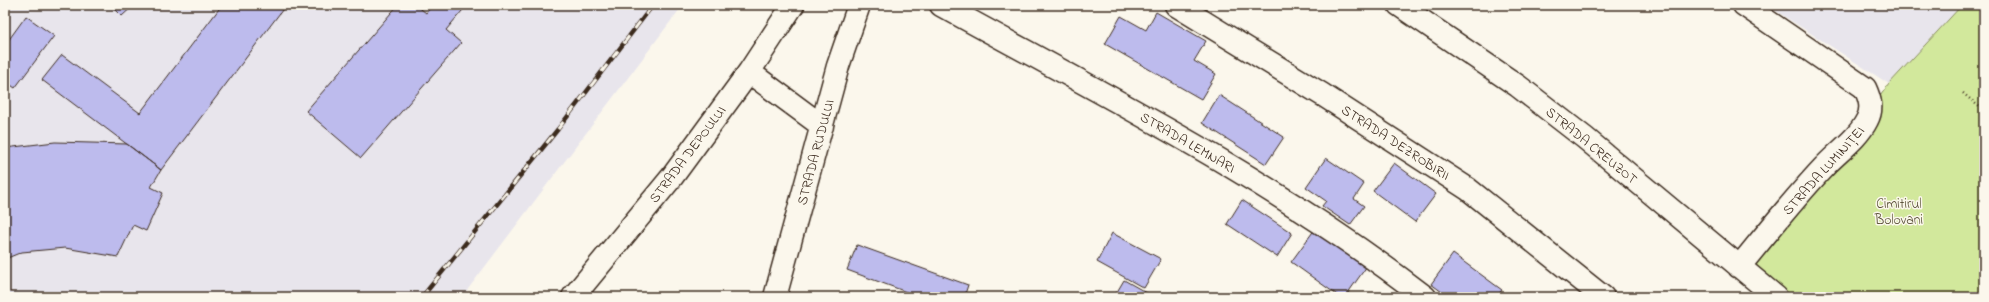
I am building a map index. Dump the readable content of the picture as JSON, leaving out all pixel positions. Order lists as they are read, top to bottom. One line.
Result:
{"streets":{"street":["STRADA LEMNARI","STRADA DEZROBIRII","STRADA CREUZOT","STRADA RUDULUI","STRADA DEPOULUI","STRADA LUMINIȚEI"]},"crossings":[["STRADA CREUZOT","STRADA LUMINIȚEI"]],"parks":["Cimitirul Bolovani"]}
